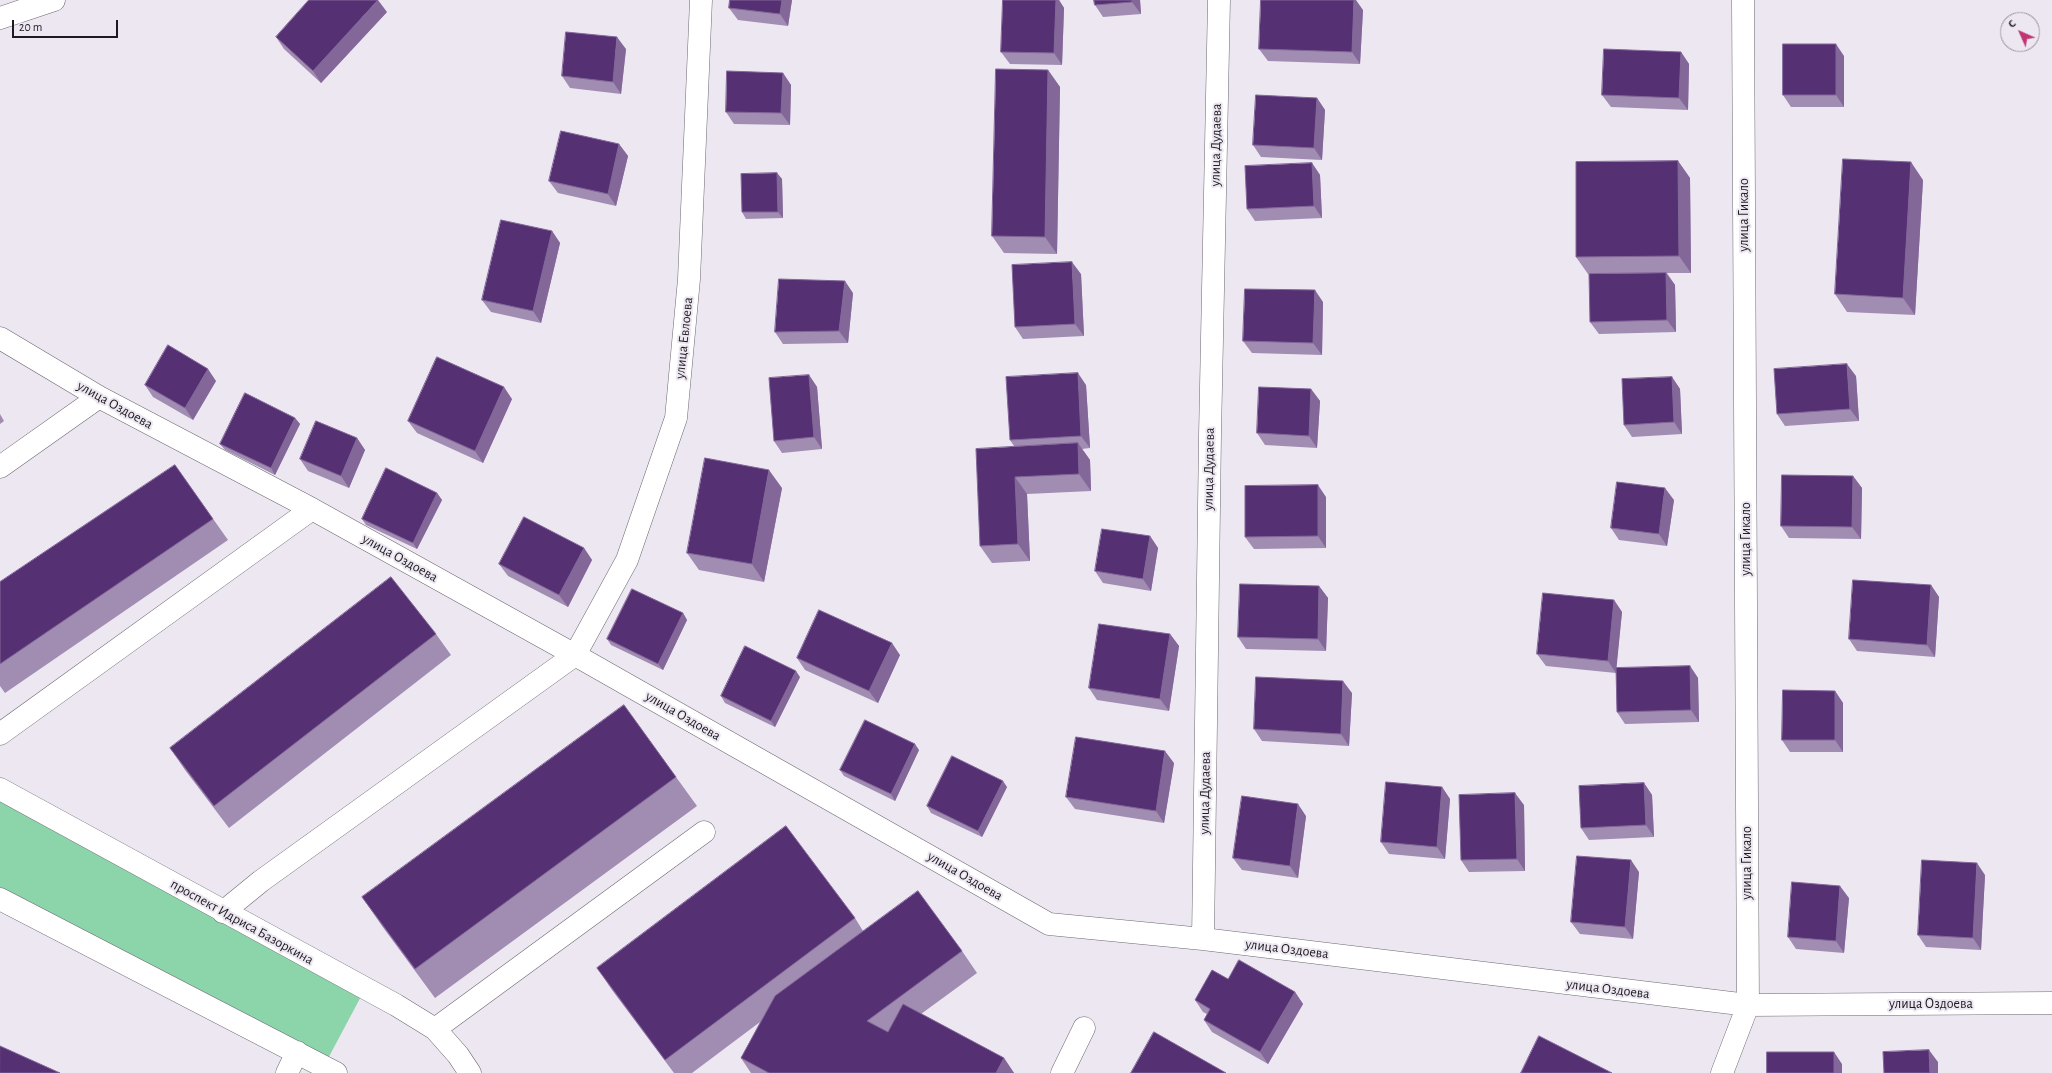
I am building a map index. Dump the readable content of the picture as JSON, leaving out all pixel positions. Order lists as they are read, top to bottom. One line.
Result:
{"streets":{"street":["улица Дудаева","улица Гикало","улица Евлоева","улица Оздоева","проспект Идриса Базоркина"]},"crossings":[["улица Дудаева","улица Оздоева"],["улица Гикало","улица Оздоева"],["улица Евлоева","улица Оздоева"]],"scale_bar":"20 m","north":"top left"}
